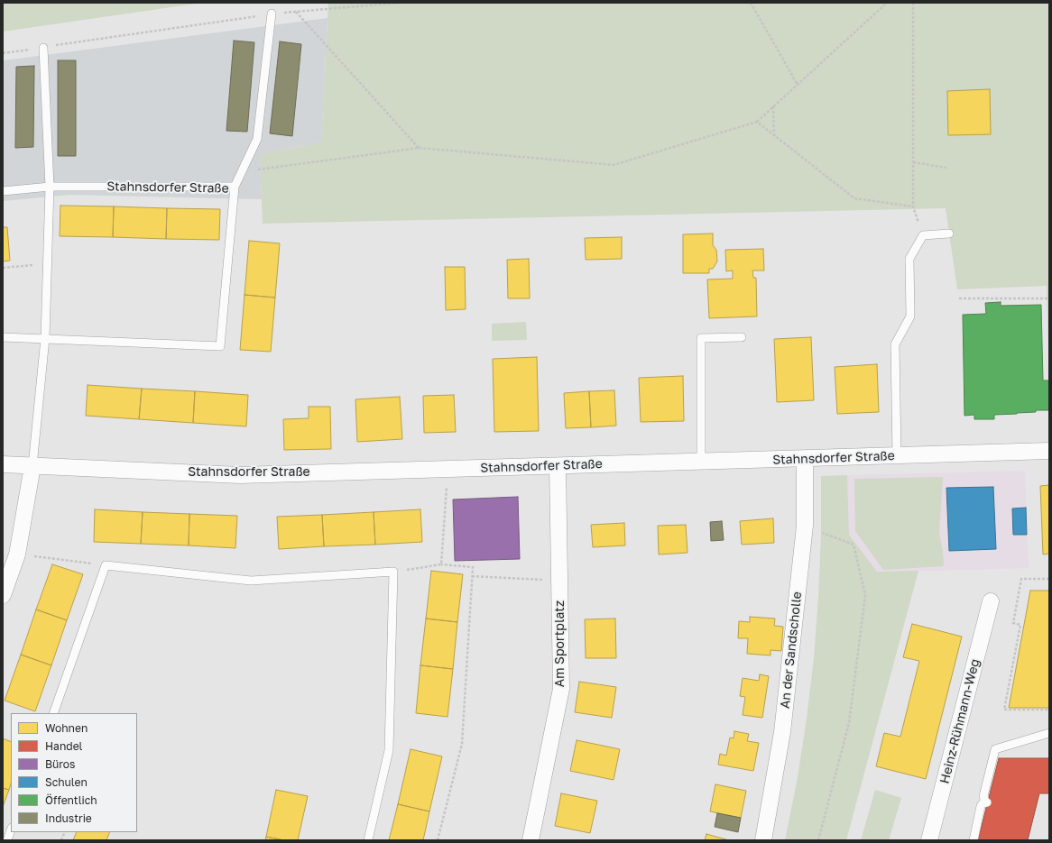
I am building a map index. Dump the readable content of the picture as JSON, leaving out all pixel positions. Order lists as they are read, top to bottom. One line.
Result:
{"streets":{"street":["Stahnsdorfer Straße","Am Sportplatz","An der Sandscholle","Heinz-Rühmann-Weg"]},"crossings":[["Stahnsdorfer Straße","Am Sportplatz"],["Stahnsdorfer Straße","An der Sandscholle"]],"legend":["Wohnen","Handel","Büros","Schulen","Öffentlich","Industrie"]}
